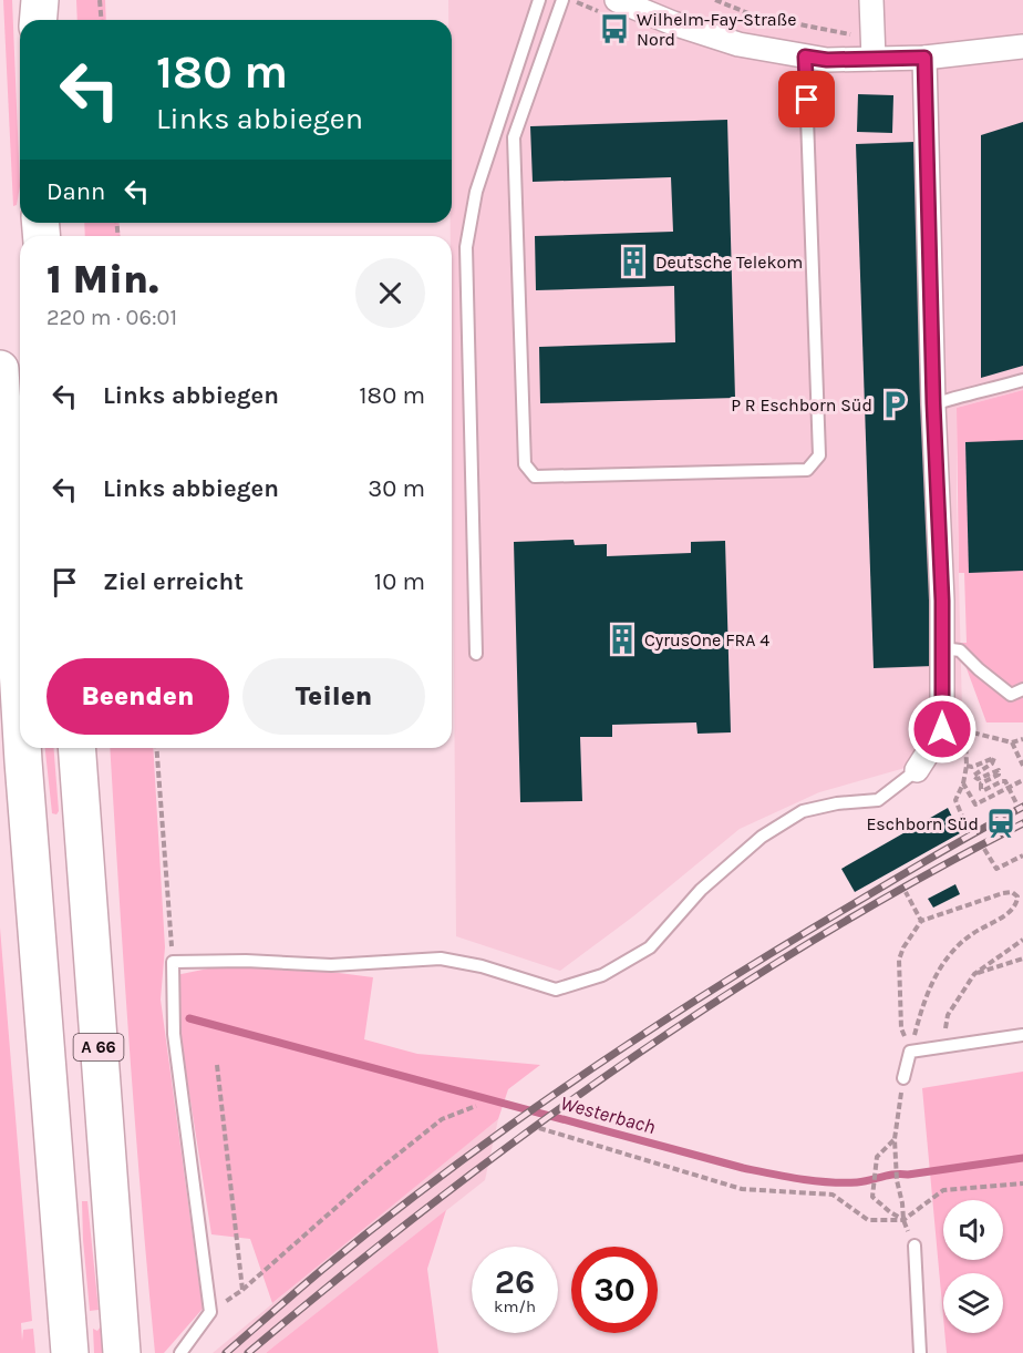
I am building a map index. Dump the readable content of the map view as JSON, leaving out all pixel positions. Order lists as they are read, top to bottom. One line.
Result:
{"streets":{"highway":["A 66"]},"water":["Westerbach"],"places":{"bus stop":["Wilhelm-Fay-Straße Nord"],"building":["Deutsche Telekom","CyrusOne FRA 4"],"parking":["P R Eschborn Süd"],"station":["Eschborn Süd"]},"page":{"turn":["180 m","Links abbiegen"],"then":"Dann","heading":["1 Min.","220 m · 06:01"],"list":[{"name":"Links abbiegen","value":"180 m"},{"name":"Links abbiegen","value":"30 m"},{"name":"Ziel erreicht","value":"10 m"}],"buttons":["Beenden","Teilen"],"speed":"26 km/h","limit":"30"}}
